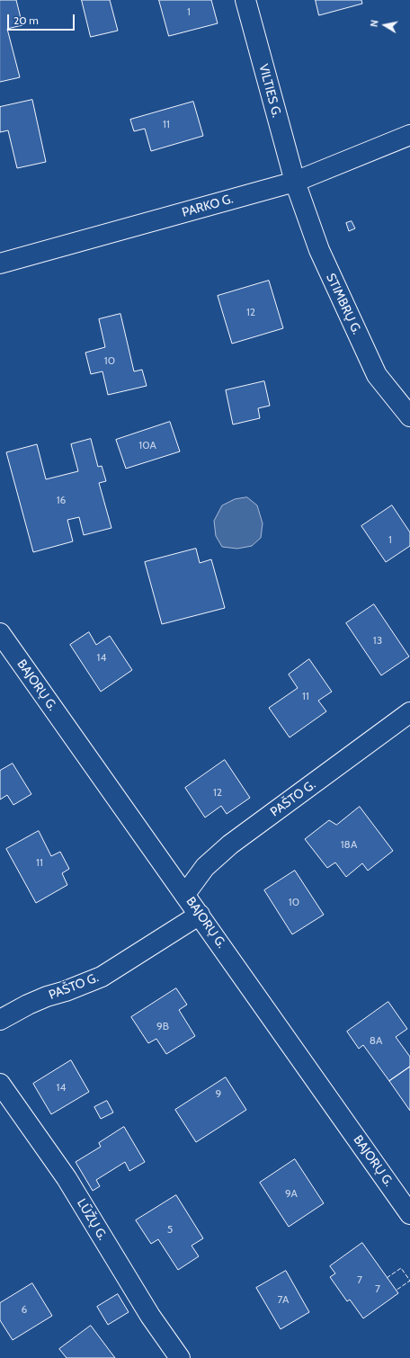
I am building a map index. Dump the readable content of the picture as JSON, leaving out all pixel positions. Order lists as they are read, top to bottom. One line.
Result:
{"streets":{"street":["VILTIES G.","PARKO G.","STIMBRŲ G.","BAJORŲ G.","PAŠTO G.","LŪŽŲ G."]},"crossings":[["VILTIES G.","PARKO G."],["VILTIES G.","STIMBRŲ G."],["PARKO G.","STIMBRŲ G."],["BAJORŲ G.","PAŠTO G."]],"house_numbers":["1","11","12","10","10A","16","1","13","14","11","12","18A","11","10","9B","8A","14","9","9A","5","7","7","7A","6"],"scale_bar":"20 m","north":"left"}
